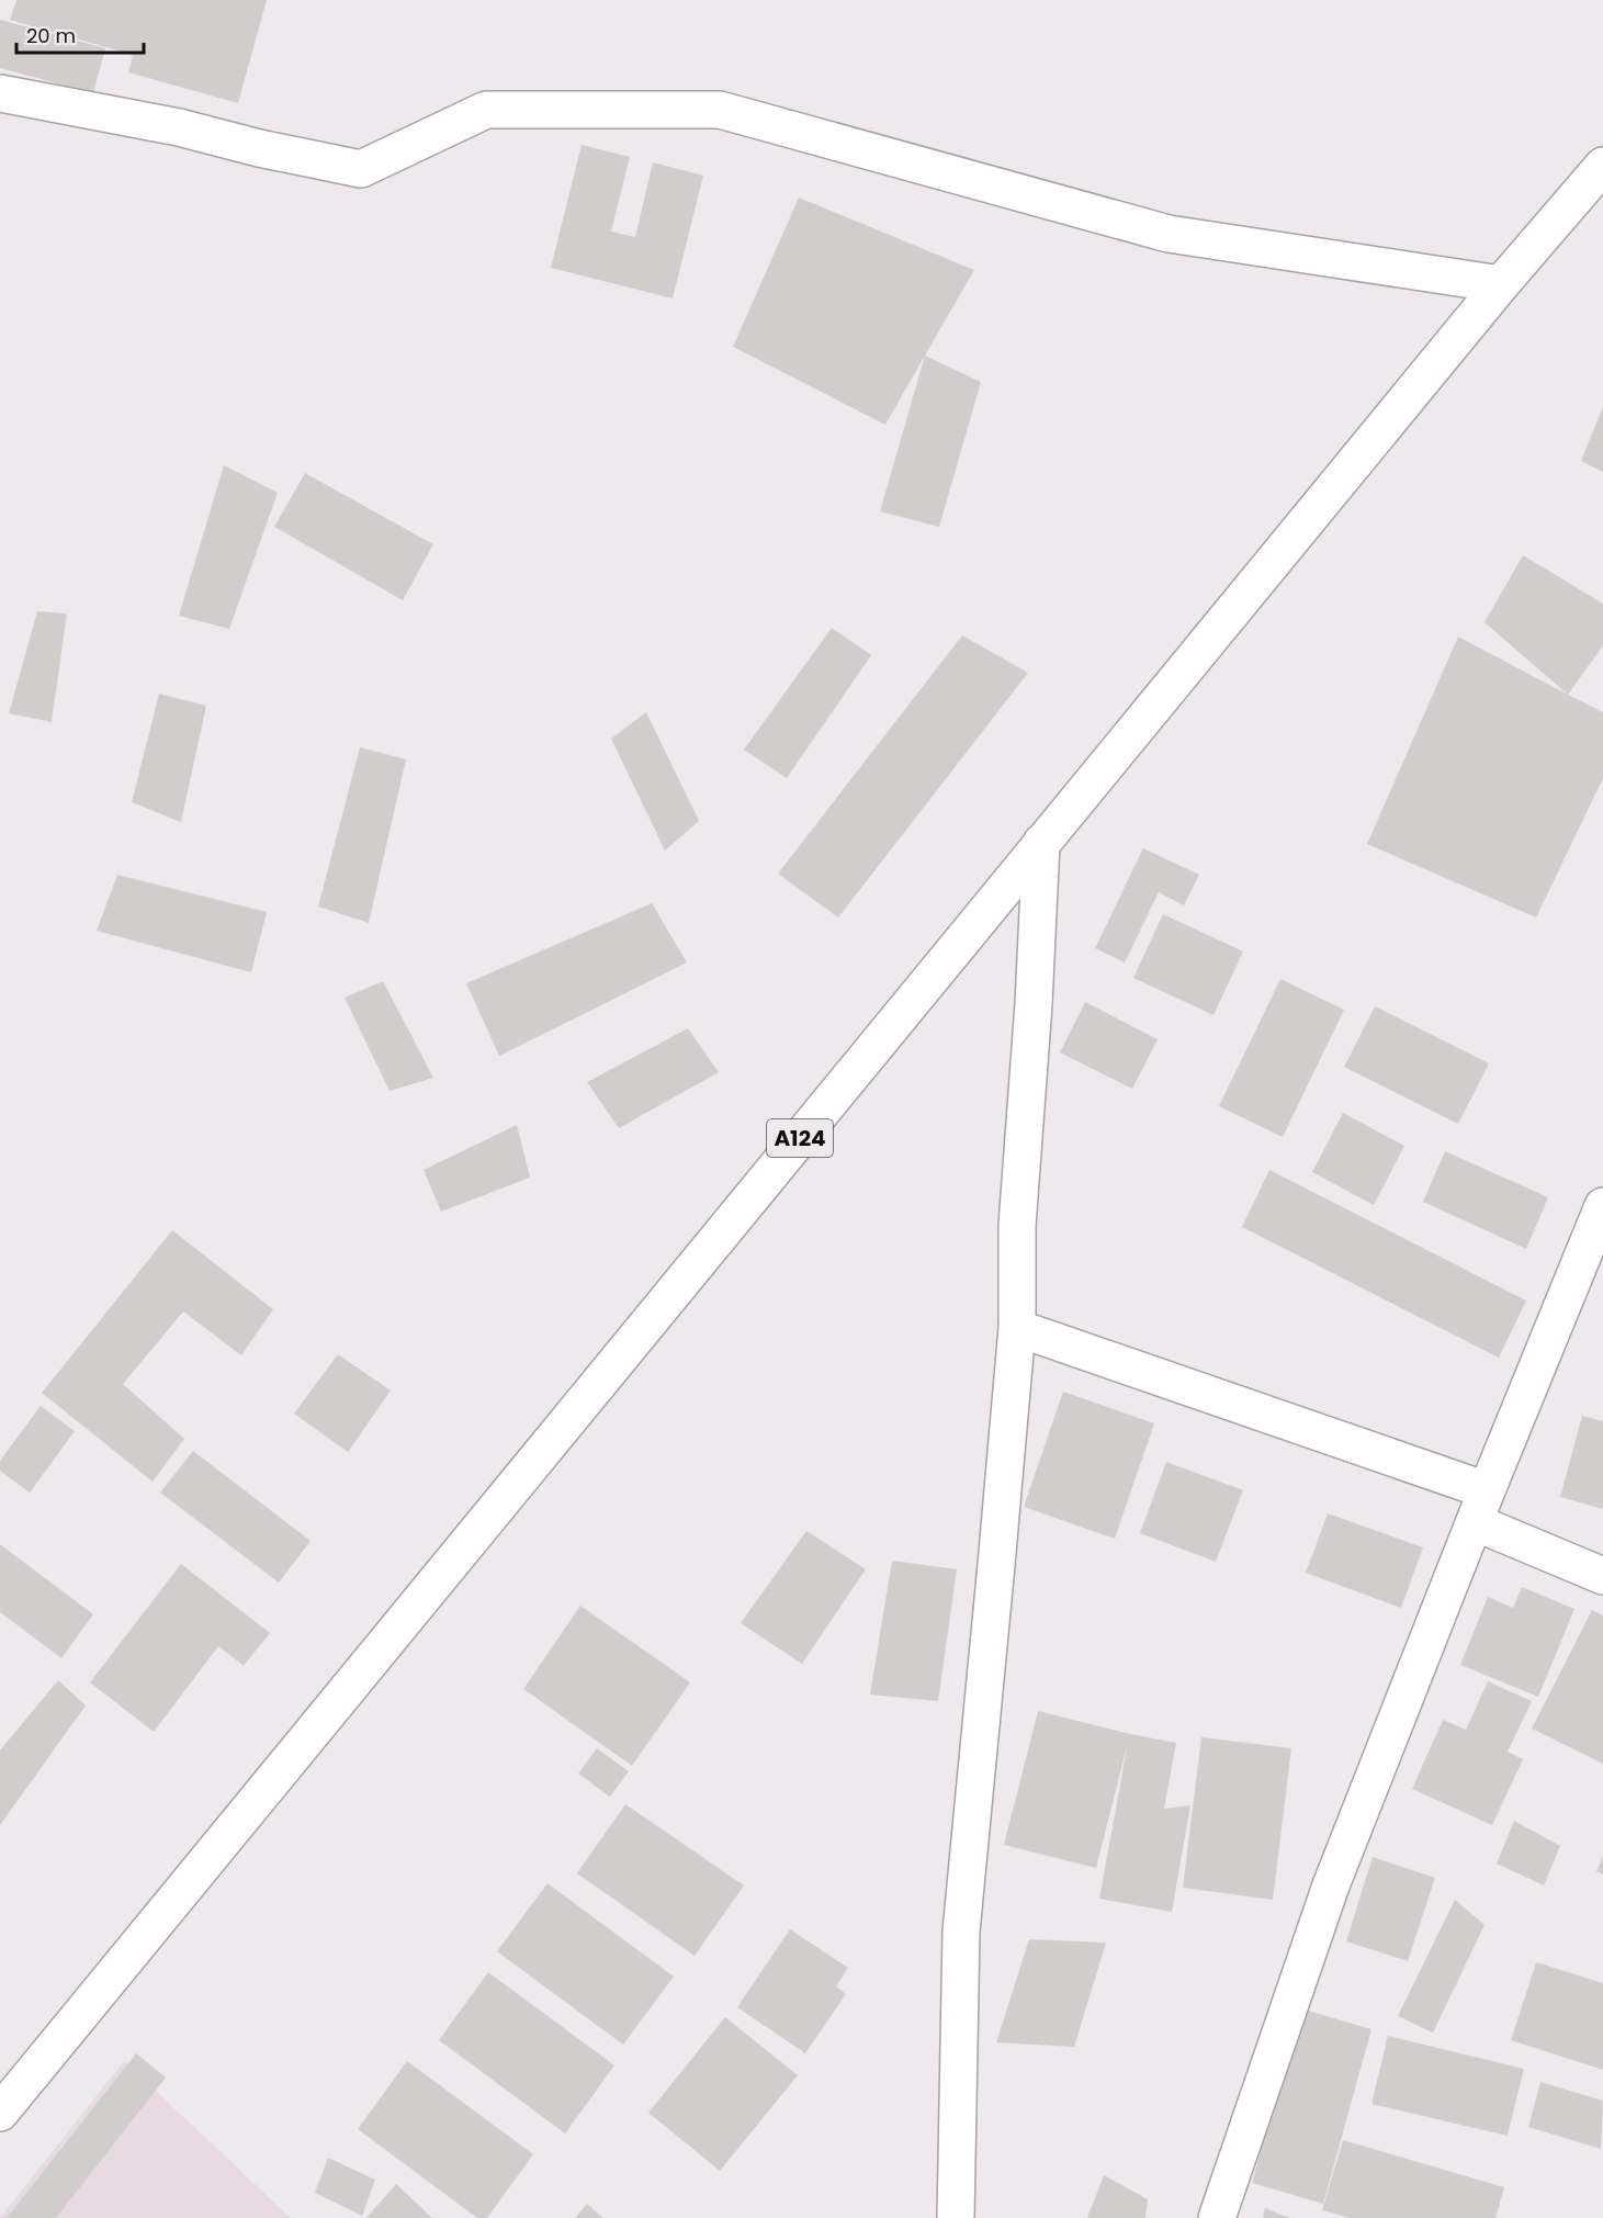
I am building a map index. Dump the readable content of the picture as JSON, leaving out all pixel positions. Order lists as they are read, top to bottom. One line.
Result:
{"streets":{"main road":["A124"]},"scale_bar":"20 m"}
